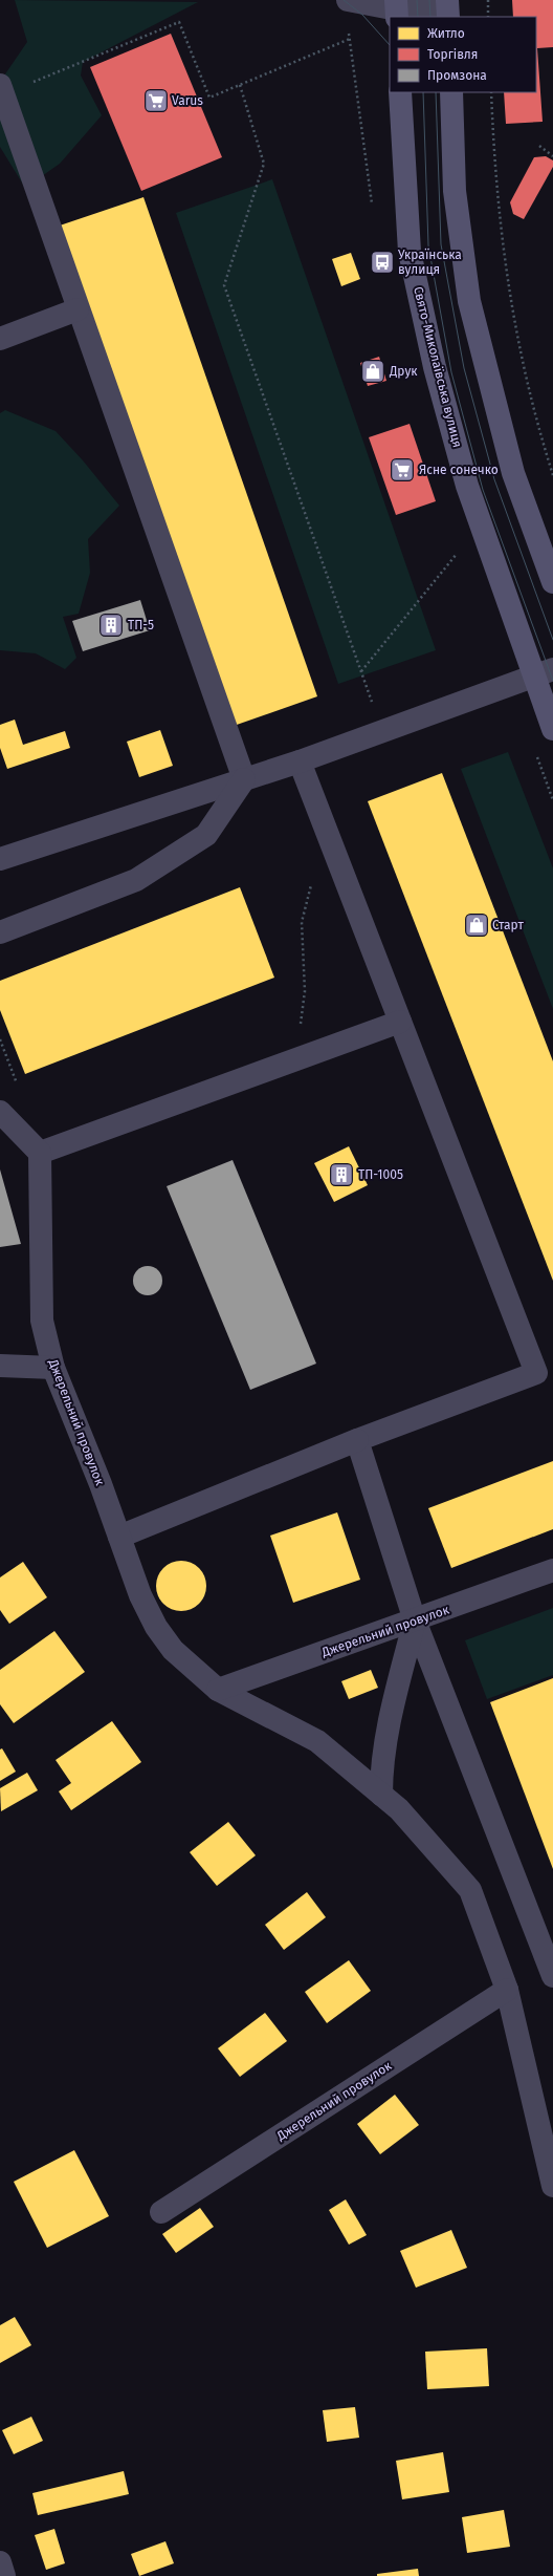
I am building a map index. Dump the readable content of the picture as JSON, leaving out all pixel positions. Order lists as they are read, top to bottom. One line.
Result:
{"streets":{"main road":["Свято-Миколаївська вулиця"],"street":["Джерельний провулок"]},"places":{"supermarket":["Varus","Ясне сонечко"],"bus stop":["Українська вулиця"],"shop":["Друк","Старт"],"building":["ТП-5","ТП-1005"]},"legend":["Житло","Торгівля","Промзона"]}
